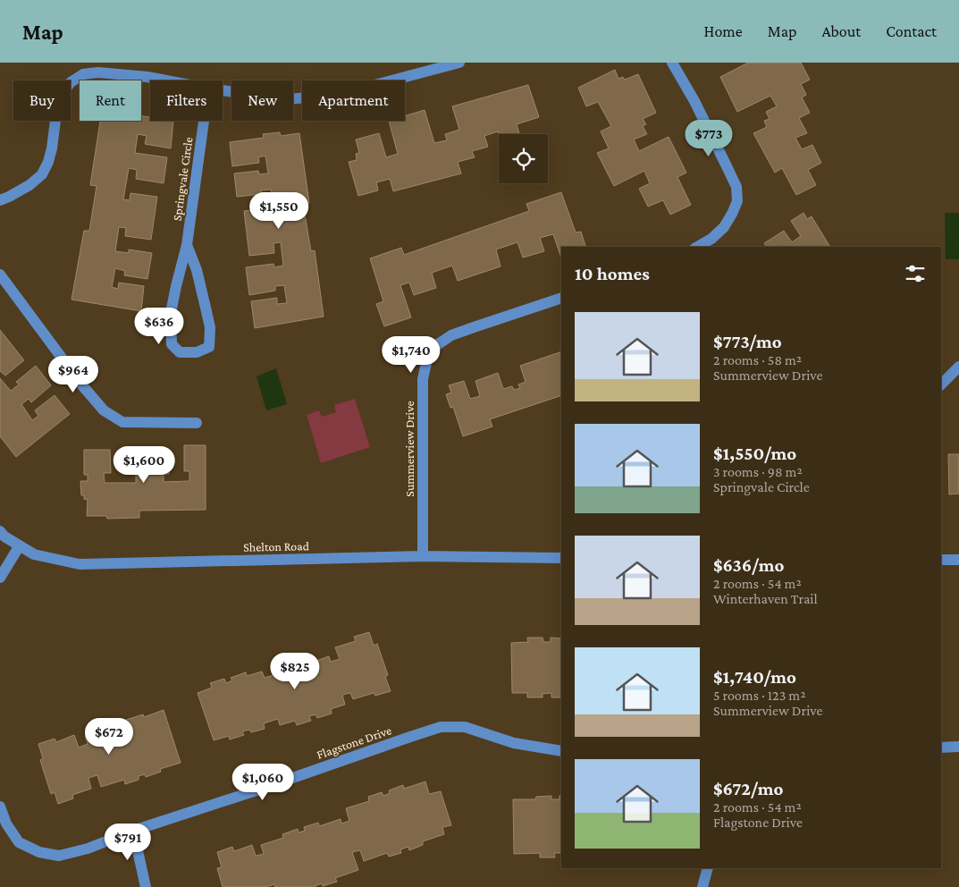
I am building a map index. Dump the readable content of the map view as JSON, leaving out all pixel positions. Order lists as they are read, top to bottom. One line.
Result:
{"streets":{"street":["Springvale Circle","Summerview Drive","Shelton Road","Flagstone Drive"]},"crossings":[["Summerview Drive","Shelton Road"]],"page":{"header":"Map","nav":["Home","Map","About","Contact"],"chip":["Buy","Rent","Filters","New","Apartment"],"price":["$773","$1,550","$636","$1,740","$964","$1,600","$825","$672","$1,060","$791"],"heading":"10 homes","list":[{"name":"$773/mo","note":"2 rooms · 58 m² · Summerview Drive"},{"name":"$1,550/mo","note":"3 rooms · 98 m² · Springvale Circle"},{"name":"$636/mo","note":"2 rooms · 54 m² · Winterhaven Trail"},{"name":"$1,740/mo","note":"5 rooms · 123 m² · Summerview Drive"},{"name":"$672/mo","note":"2 rooms · 54 m² · Flagstone Drive"}]}}
